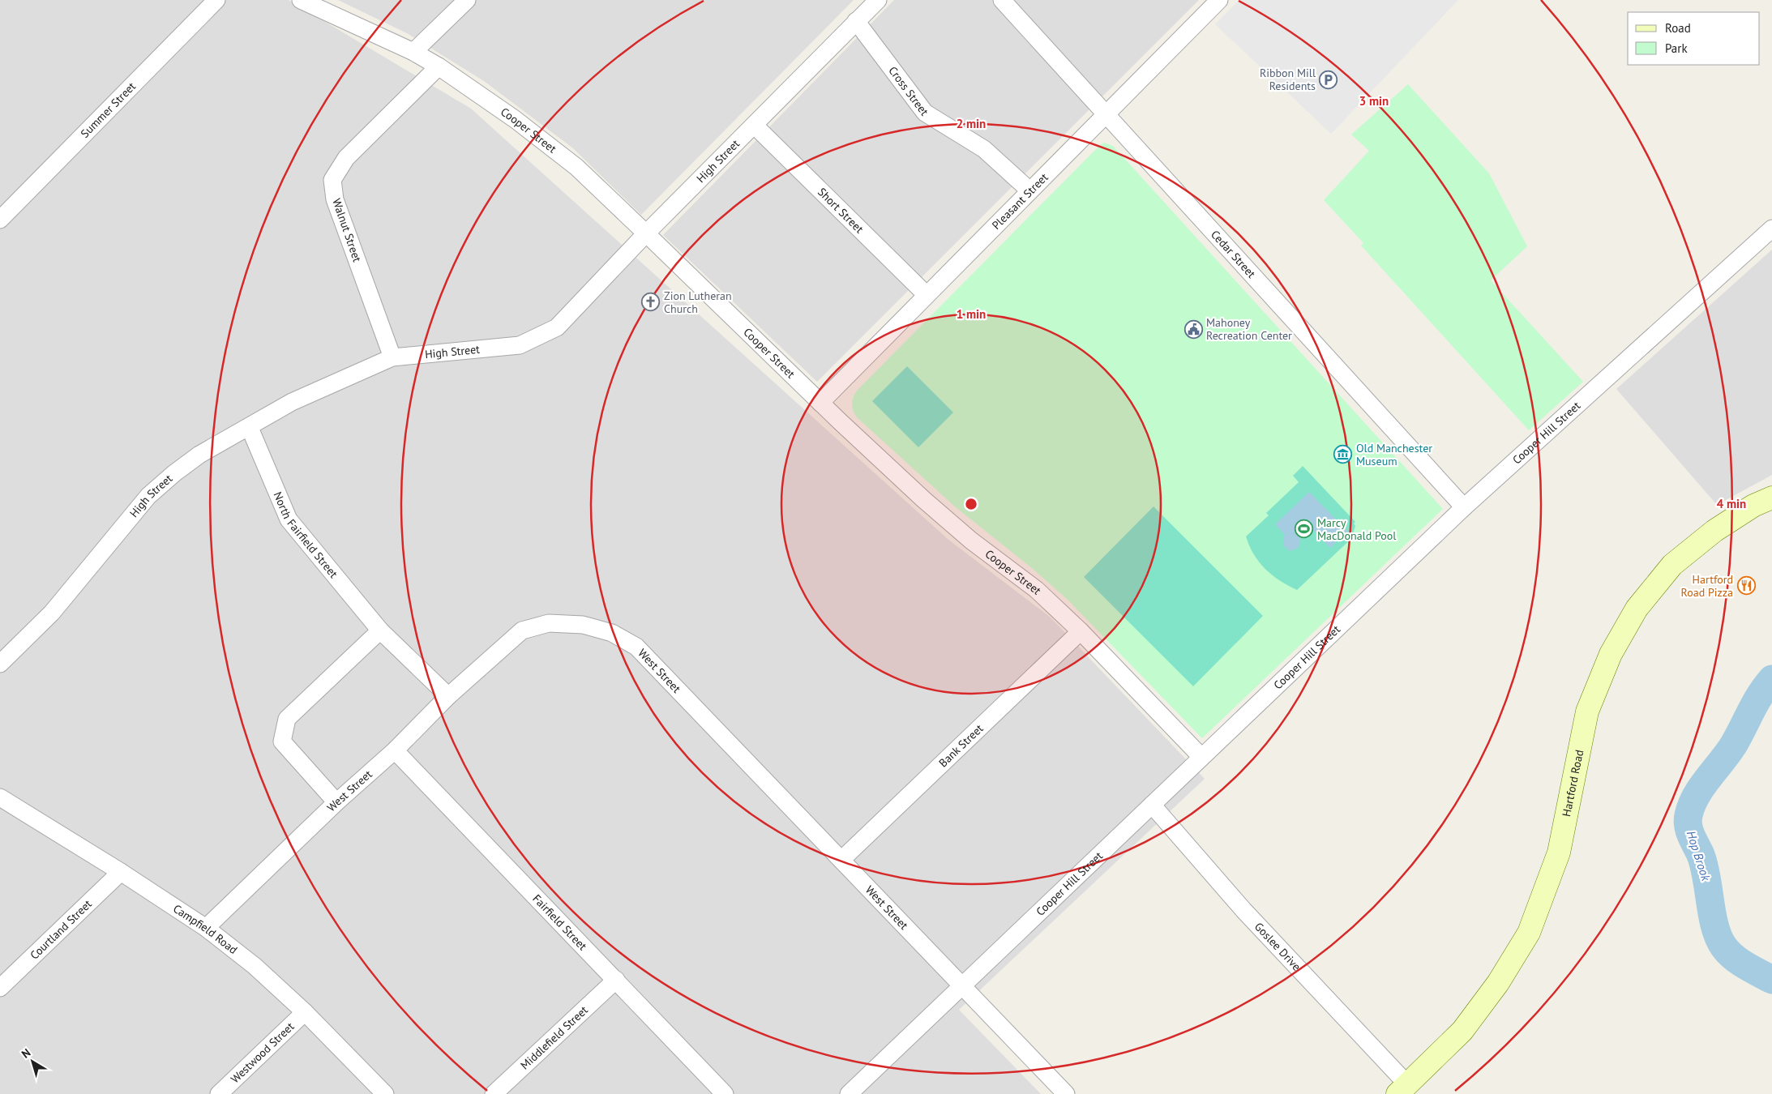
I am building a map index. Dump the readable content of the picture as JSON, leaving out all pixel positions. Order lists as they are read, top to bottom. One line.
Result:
{"streets":{"main road":["Hartford Road"],"street":["Cross Street","Summer Street","Cooper Street","High Street","Pleasant Street","Short Street","Walnut Street","Cedar Street","Cooper Hill Street","North Fairfield Street","West Street","Bank Street","Fairfield Street","Campfield Road","Courtland Street","Goslee Drive","Middlefield Street","Westwood Street"]},"crossings":[["Cross Street","High Street"],["Cross Street","Pleasant Street"],["Cooper Street","High Street"],["Cooper Street","Pleasant Street"],["Cooper Street","Walnut Street"],["Cooper Street","Cooper Hill Street"],["Cooper Street","Bank Street"],["High Street","Short Street"],["High Street","Walnut Street"],["High Street","North Fairfield Street"],["Pleasant Street","Short Street"],["Pleasant Street","Cedar Street"],["Cedar Street","Cooper Hill Street"],["Cooper Hill Street","West Street"],["Cooper Hill Street","Goslee Drive"],["North Fairfield Street","West Street"],["West Street","Bank Street"],["West Street","Fairfield Street"],["West Street","Campfield Road"],["Hartford Road","Goslee Drive"],["Fairfield Street","Middlefield Street"],["Campfield Road","Courtland Street"],["Campfield Road","Westwood Street"]],"water":["Hop Brook"],"places":{"parking":["Ribbon Mill Residents"],"church":["Zion Lutheran Church"],"public building":["Mahoney Recreation Center"],"museum":["Old Manchester Museum"],"sports":["Marcy MacDonald Pool"],"restaurant":["Hartford Road Pizza"]},"legend":["Road","Park"],"north":"top left","rings":["3 min","2 min","1 min","4 min"]}
